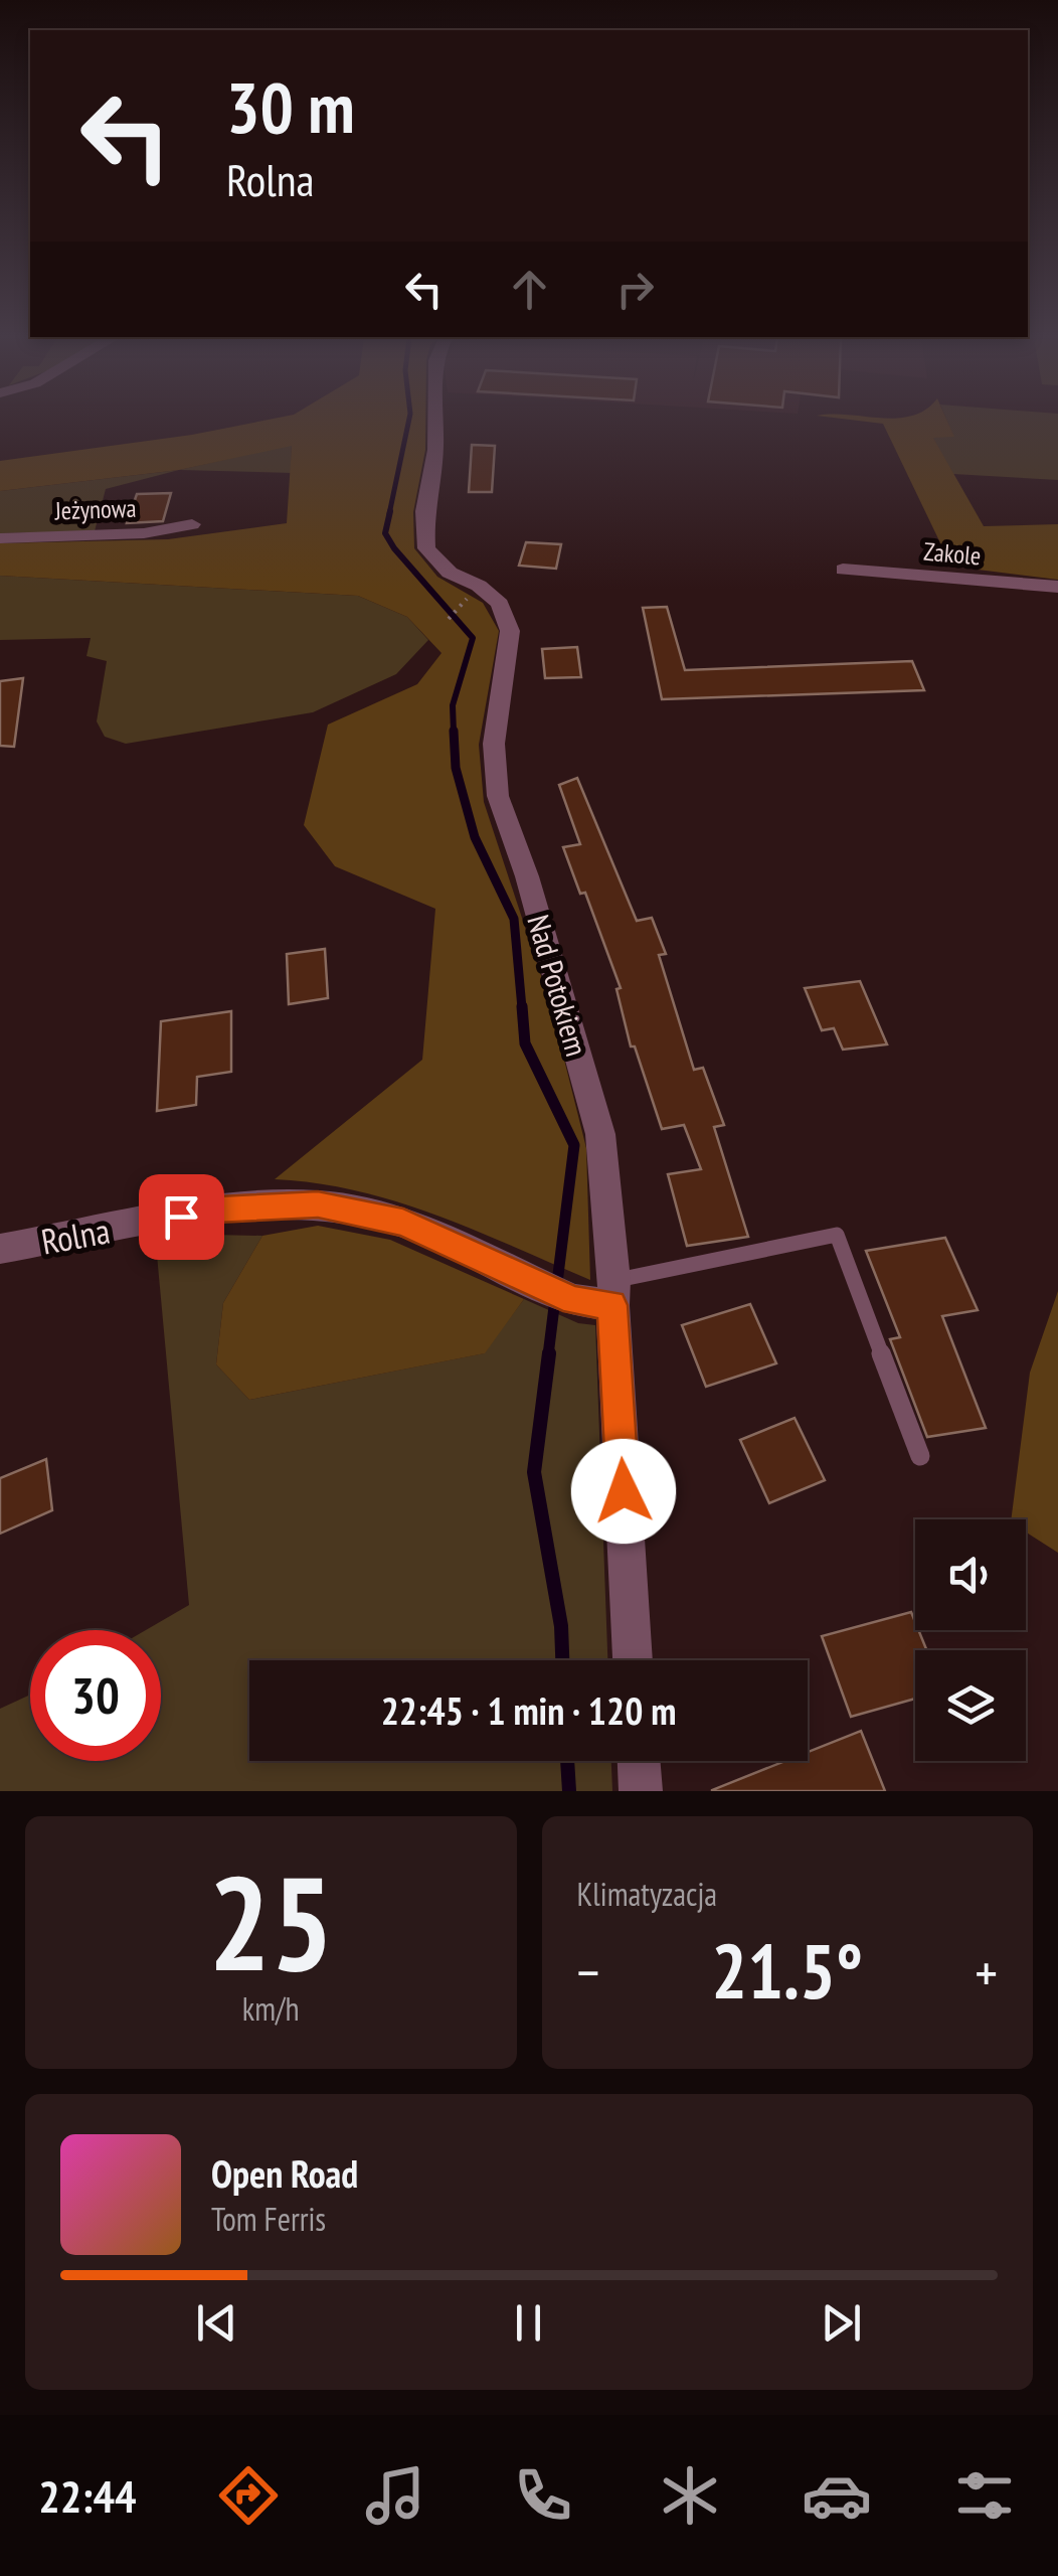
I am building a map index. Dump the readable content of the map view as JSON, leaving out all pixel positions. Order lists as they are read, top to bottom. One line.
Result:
{"streets":{"street":["Jeżynowa","Zakole","Nad Potokiem","Rolna"]},"crossings":[["Nad Potokiem","Rolna"]],"page":{"turn":["30 m","Rolna"],"limit":"30","trip":"22:45 · 1 min · 120 m","tile":[["25","km/h"],"Klimatyzacja"],"heat":["−","21.5°","+"],"song":["Open Road","Tom Ferris"],"tabs":"22:44"}}
